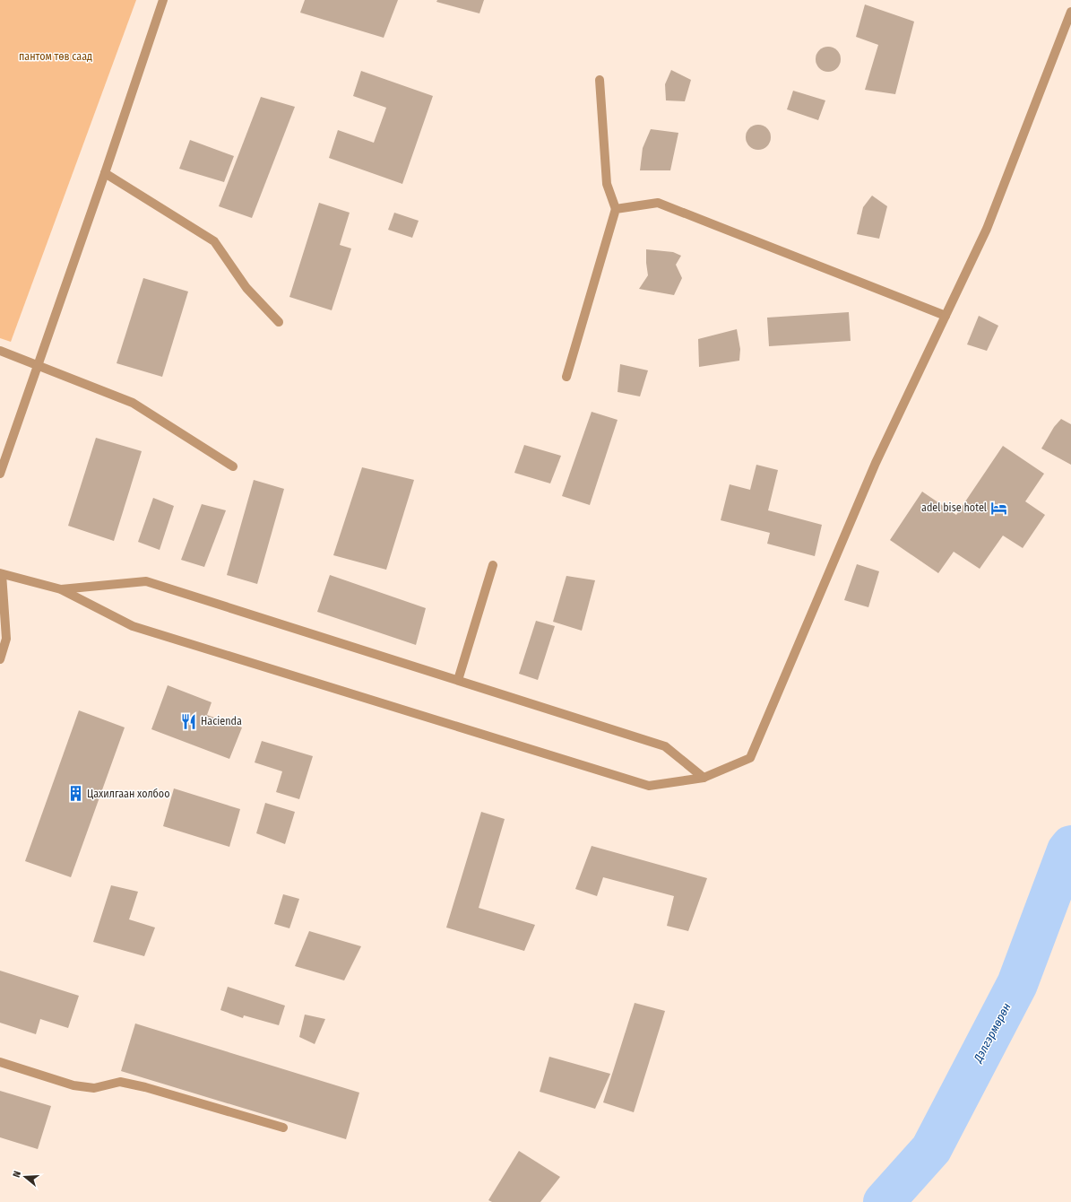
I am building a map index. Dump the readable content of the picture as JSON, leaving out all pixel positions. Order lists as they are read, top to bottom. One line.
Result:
{"water":["Дэлгэрмөрөн"],"parks":["пантом төв саад"],"places":{"hotel":["adel bise hotel"],"restaurant":["Hacienda"],"building":["Цахилгаан холбоо"]},"north":"left"}
